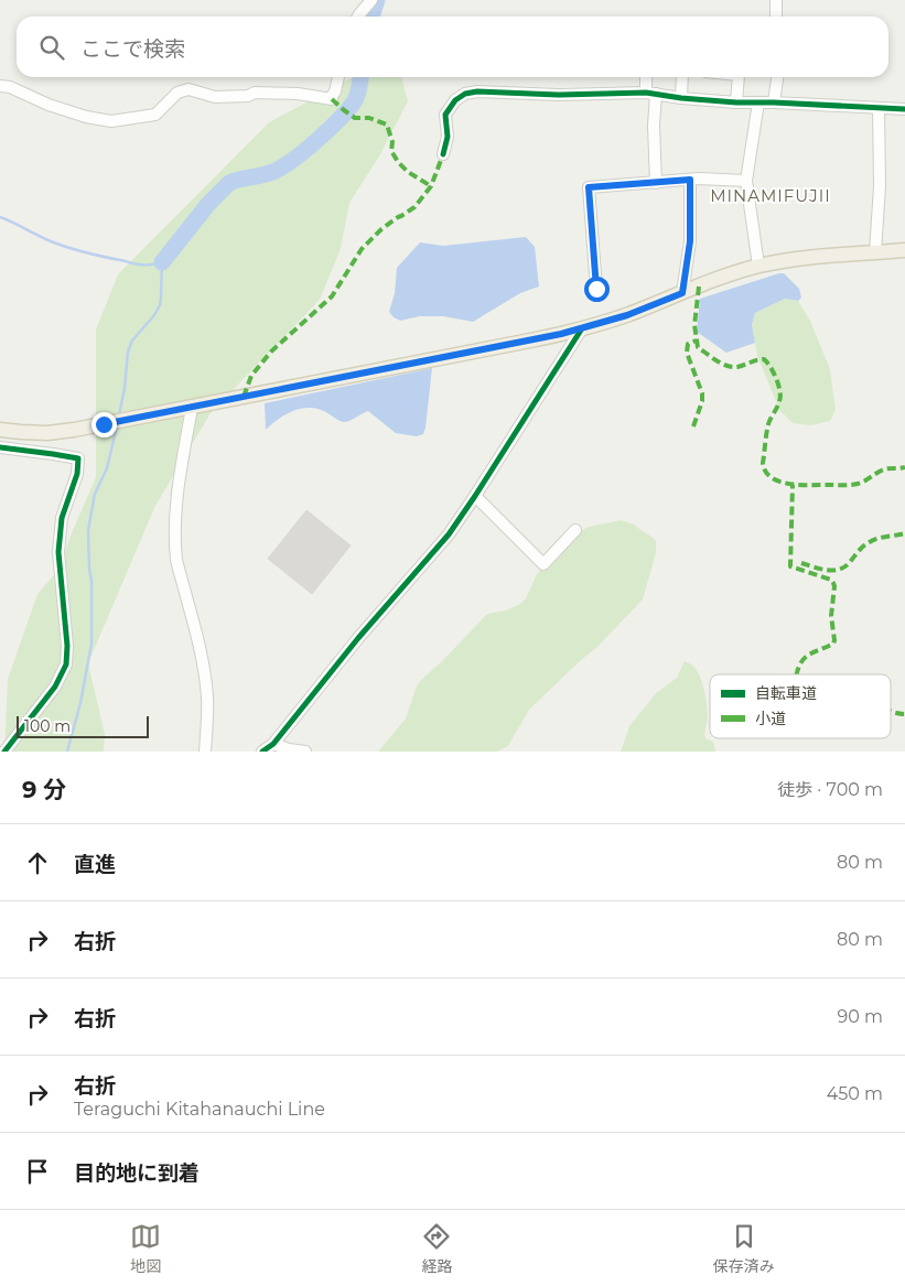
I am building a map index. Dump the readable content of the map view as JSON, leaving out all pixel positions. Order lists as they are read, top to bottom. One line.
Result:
{"districts":["MINAMIFUJII"],"legend":["自転車道","小道"],"scale_bar":"100 m","page":{"search":"ここで検索","scale":"100 m","heading":["9 分","徒歩 · 700 m"],"list":[["直進","80 m"],["右折","80 m"],["右折","90 m"],["右折","Teraguchi Kitahanauchi Line","450 m"],"目的地に到着"],"nav":["地図","経路","保存済み"]}}
